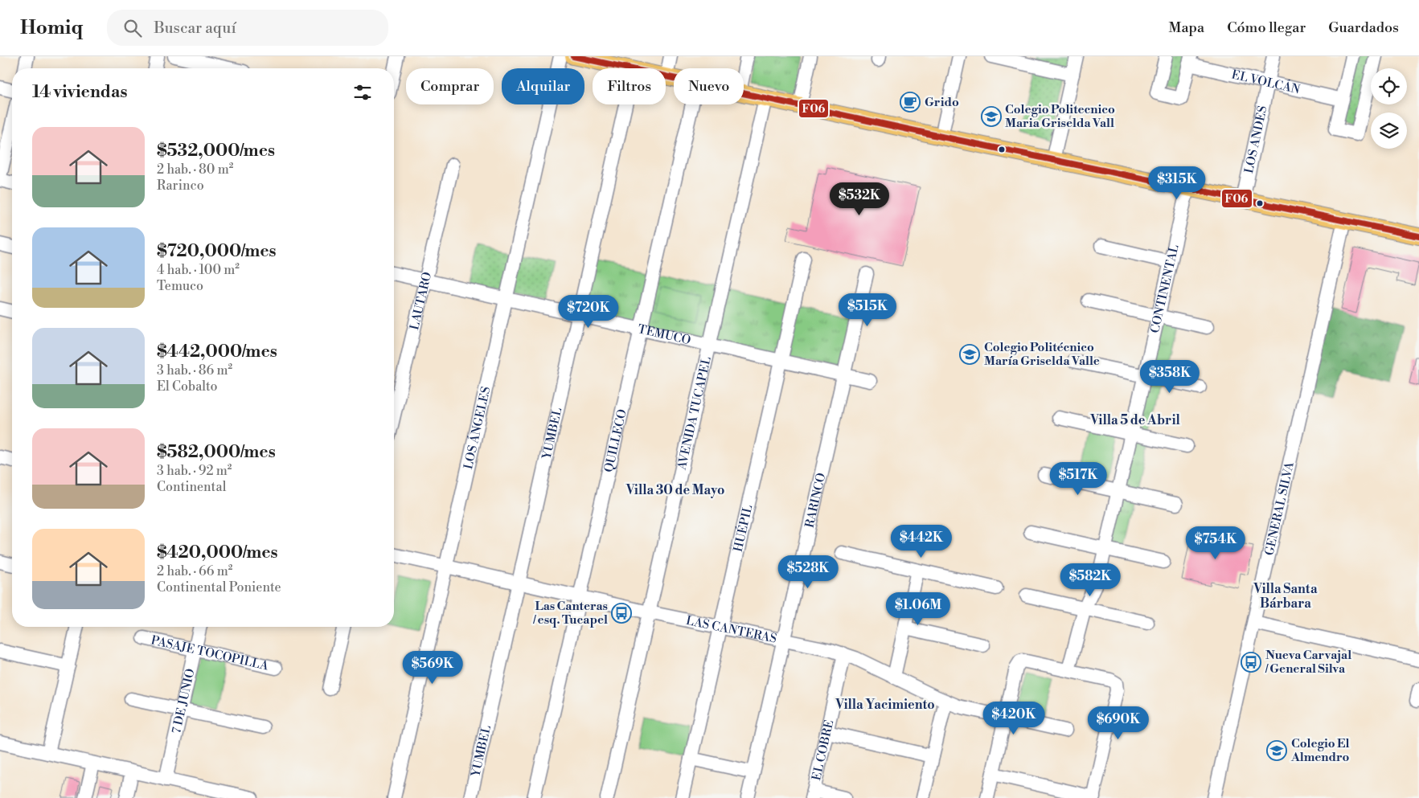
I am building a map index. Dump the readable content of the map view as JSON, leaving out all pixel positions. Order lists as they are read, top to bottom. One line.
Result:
{"streets":{"street":["EL VOLCÁN","LOS ANDES","CONTINENTAL","LAUTARO","TEMUCO","AVENIDA TUCAPEL","LOS ÁNGELES","YUMBEL","QUILLECO","RARINCO","GENERAL SILVA","HUÉPIL","LAS CANTERAS","PASAJE TOCOPILLA","7 DE JUNIO","EL COBRE"]},"crossings":[["EL VOLCÁN","LOS ANDES"],["LAUTARO","TEMUCO"],["TEMUCO","AVENIDA TUCAPEL"],["TEMUCO","LOS ÁNGELES"],["TEMUCO","YUMBEL"],["TEMUCO","QUILLECO"],["TEMUCO","RARINCO"],["TEMUCO","HUÉPIL"],["AVENIDA TUCAPEL","LAS CANTERAS"],["LOS ÁNGELES","LAS CANTERAS"],["YUMBEL","LAS CANTERAS"],["QUILLECO","LAS CANTERAS"],["RARINCO","LAS CANTERAS"],["HUÉPIL","LAS CANTERAS"],["LAS CANTERAS","EL COBRE"],["PASAJE TOCOPILLA","7 DE JUNIO"]],"districts":["Villa 5 de Abril","Villa 30 de Mayo","Villa Santa Bárbara","Villa Yacimiento"],"places":{"cafe":["Grido"],"school or university":["Colegio Politecnico Maria Griselda Vall","Colegio Politécnico María Griselda Valle","Colegio El Almendro"],"bus stop":["Las Canteras / esq. Tucapel","Nueva Carvajal / General Silva"]},"lines":["transit line F06"],"page":{"header":"Homiq","search":"Buscar aquí","nav":["Mapa","Cómo llegar","Guardados"],"chip":["Comprar","Alquilar","Filtros","Nuevo"],"heading":"14 viviendas","list":[{"name":"$532,000/mes","note":"2 hab. · 80 m² · Rarinco"},{"name":"$720,000/mes","note":"4 hab. · 100 m² · Temuco"},{"name":"$442,000/mes","note":"3 hab. · 86 m² · El Cobalto"},{"name":"$582,000/mes","note":"3 hab. · 92 m² · Continental"},{"name":"$420,000/mes","note":"2 hab. · 66 m² · Continental Poniente"}],"price":["$315K","$532K","$515K","$720K","$358K","$517K","$442K","$754K","$528K","$582K","$1.06M","$569K","$420K","$690K"]}}
